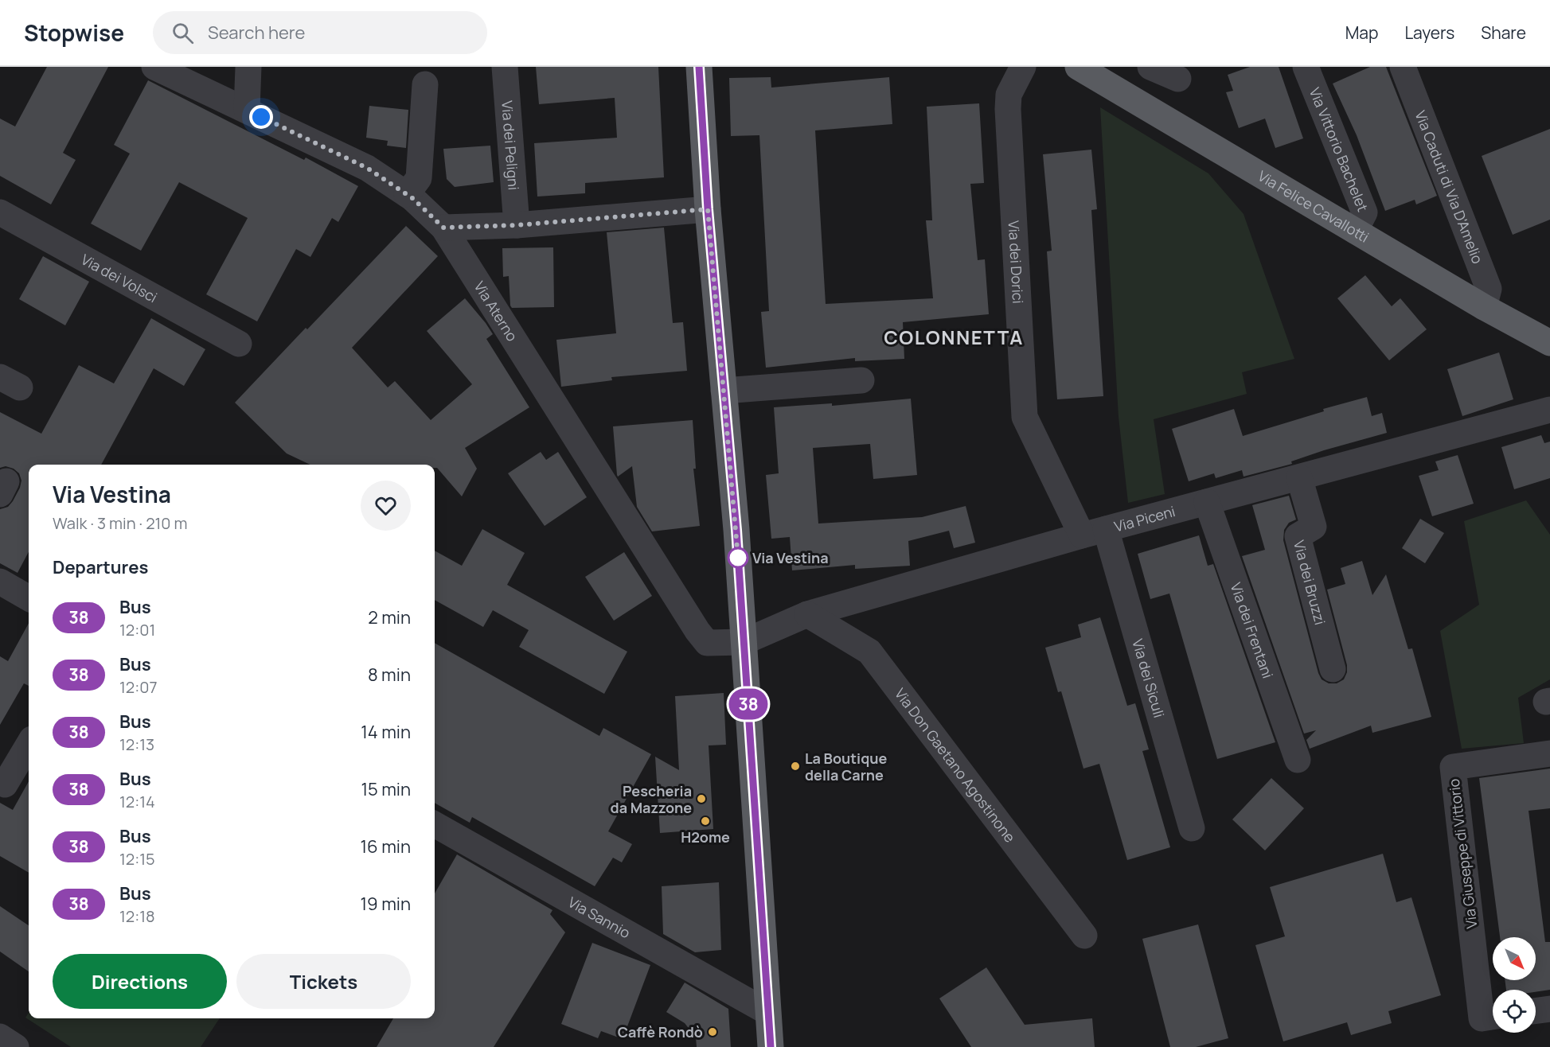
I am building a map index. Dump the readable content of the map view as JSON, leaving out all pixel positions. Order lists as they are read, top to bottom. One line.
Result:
{"streets":{"main road":["Via Felice Cavallotti"],"street":["Via dei Peligni","Via Vittorio Bachelet","Via Caduti di Via D'Amelio","Via dei Dorici","Via dei Volsci","Via Aterno","Via Piceni","Via dei Bruzzi","Via dei Frentani","Via dei Siculi","Via Don Gaetano Agostinone","Via Giuseppe di Vittorio","Via Sannio"]},"crossings":[["Via Vittorio Bachelet","Via Felice Cavallotti"],["Via Caduti di Via D'Amelio","Via Felice Cavallotti"],["Via dei Dorici","Via Piceni"],["Via dei Dorici","Via dei Siculi"],["Via Aterno","Via Piceni"],["Via Piceni","Via dei Bruzzi"],["Via Piceni","Via dei Frentani"],["Via Piceni","Via dei Siculi"],["Via Piceni","Via Don Gaetano Agostinone"]],"districts":["COLONNETTA"],"places":["Via Vestina","La Boutique della Carne","Pescheria da Mazzone","H2ome","Caffè Rondò"],"lines":["bus line 38"],"north":"bottom right","page":{"header":"Stopwise","search":"Search here","nav":["Map","Layers","Share"],"on_map":"38","heading":[["Via Vestina","Walk · 3 min · 210 m"],"Departures"],"list":[{"mark":"38","name":"Bus","note":"12:01","value":"2 min"},{"mark":"38","name":"Bus","note":"12:07","value":"8 min"},{"mark":"38","name":"Bus","note":"12:13","value":"14 min"},{"mark":"38","name":"Bus","note":"12:14","value":"15 min"},{"mark":"38","name":"Bus","note":"12:15","value":"16 min"},{"mark":"38","name":"Bus","note":"12:18","value":"19 min"}],"buttons":["Directions","Tickets"]}}
